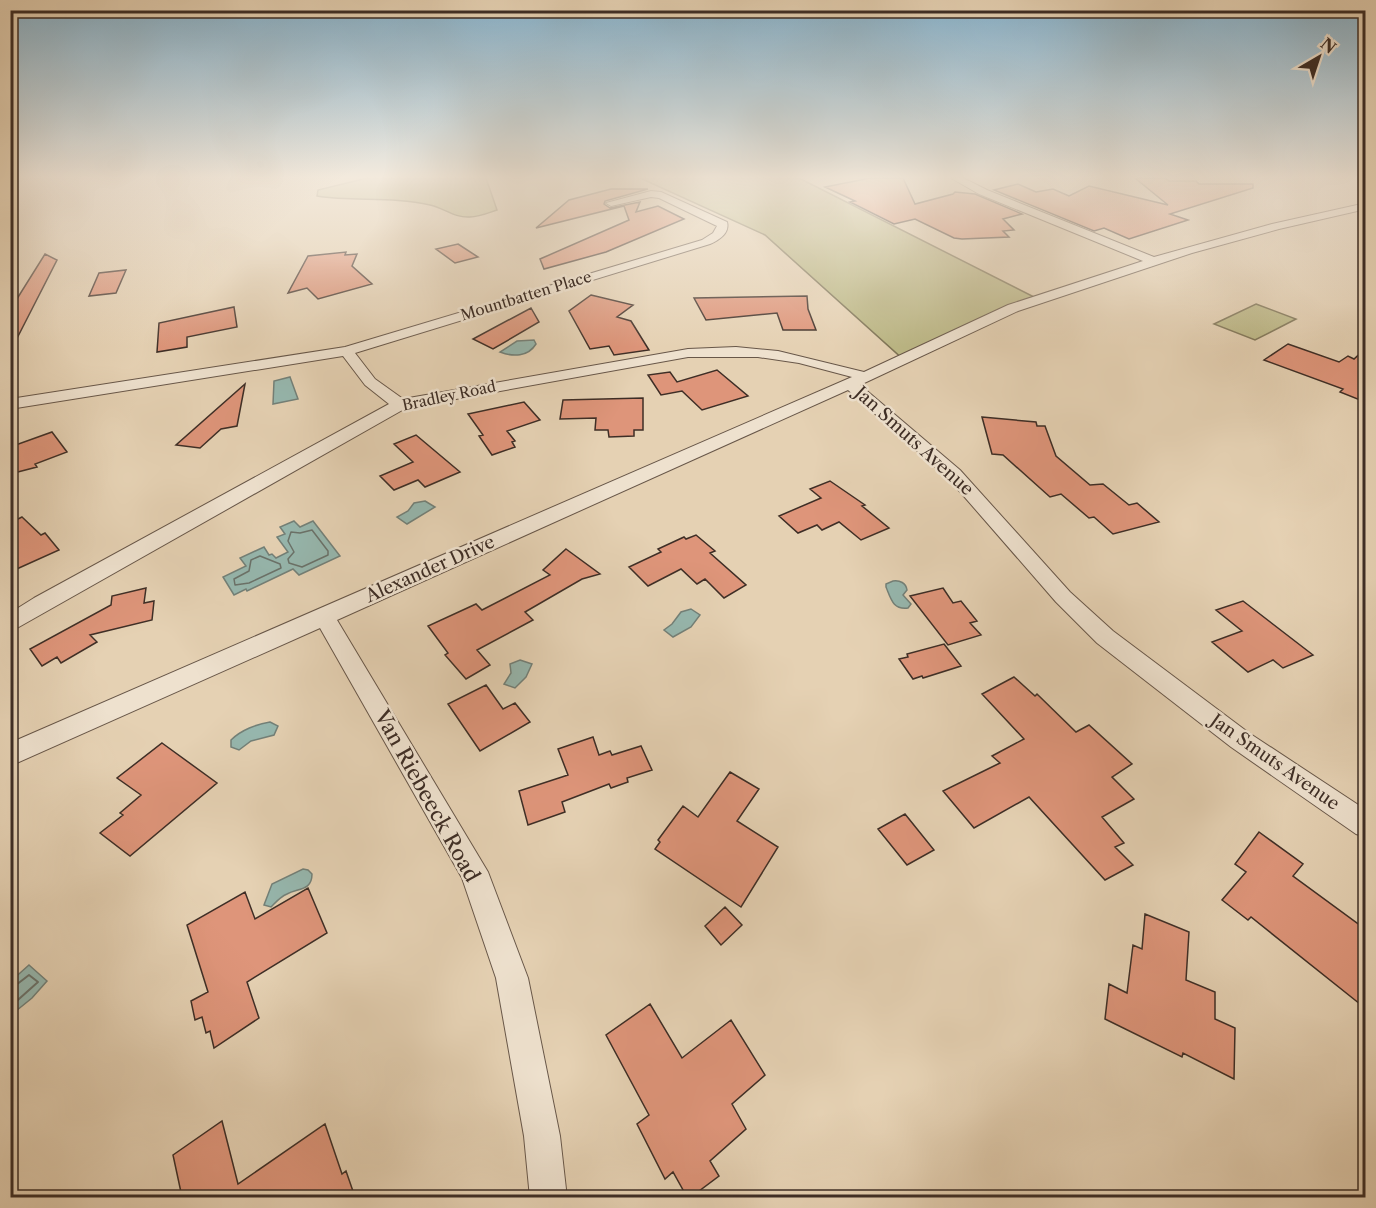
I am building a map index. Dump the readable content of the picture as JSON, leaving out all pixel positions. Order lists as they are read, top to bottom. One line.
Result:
{"streets":{"street":["Mountbatten Place","Bradley Road","Jan Smuts Avenue","Alexander Drive","Van Riebeeck Road"]},"crossings":[["Bradley Road","Jan Smuts Avenue"],["Bradley Road","Alexander Drive"],["Jan Smuts Avenue","Alexander Drive"],["Alexander Drive","Van Riebeeck Road"]],"north":"top right"}
